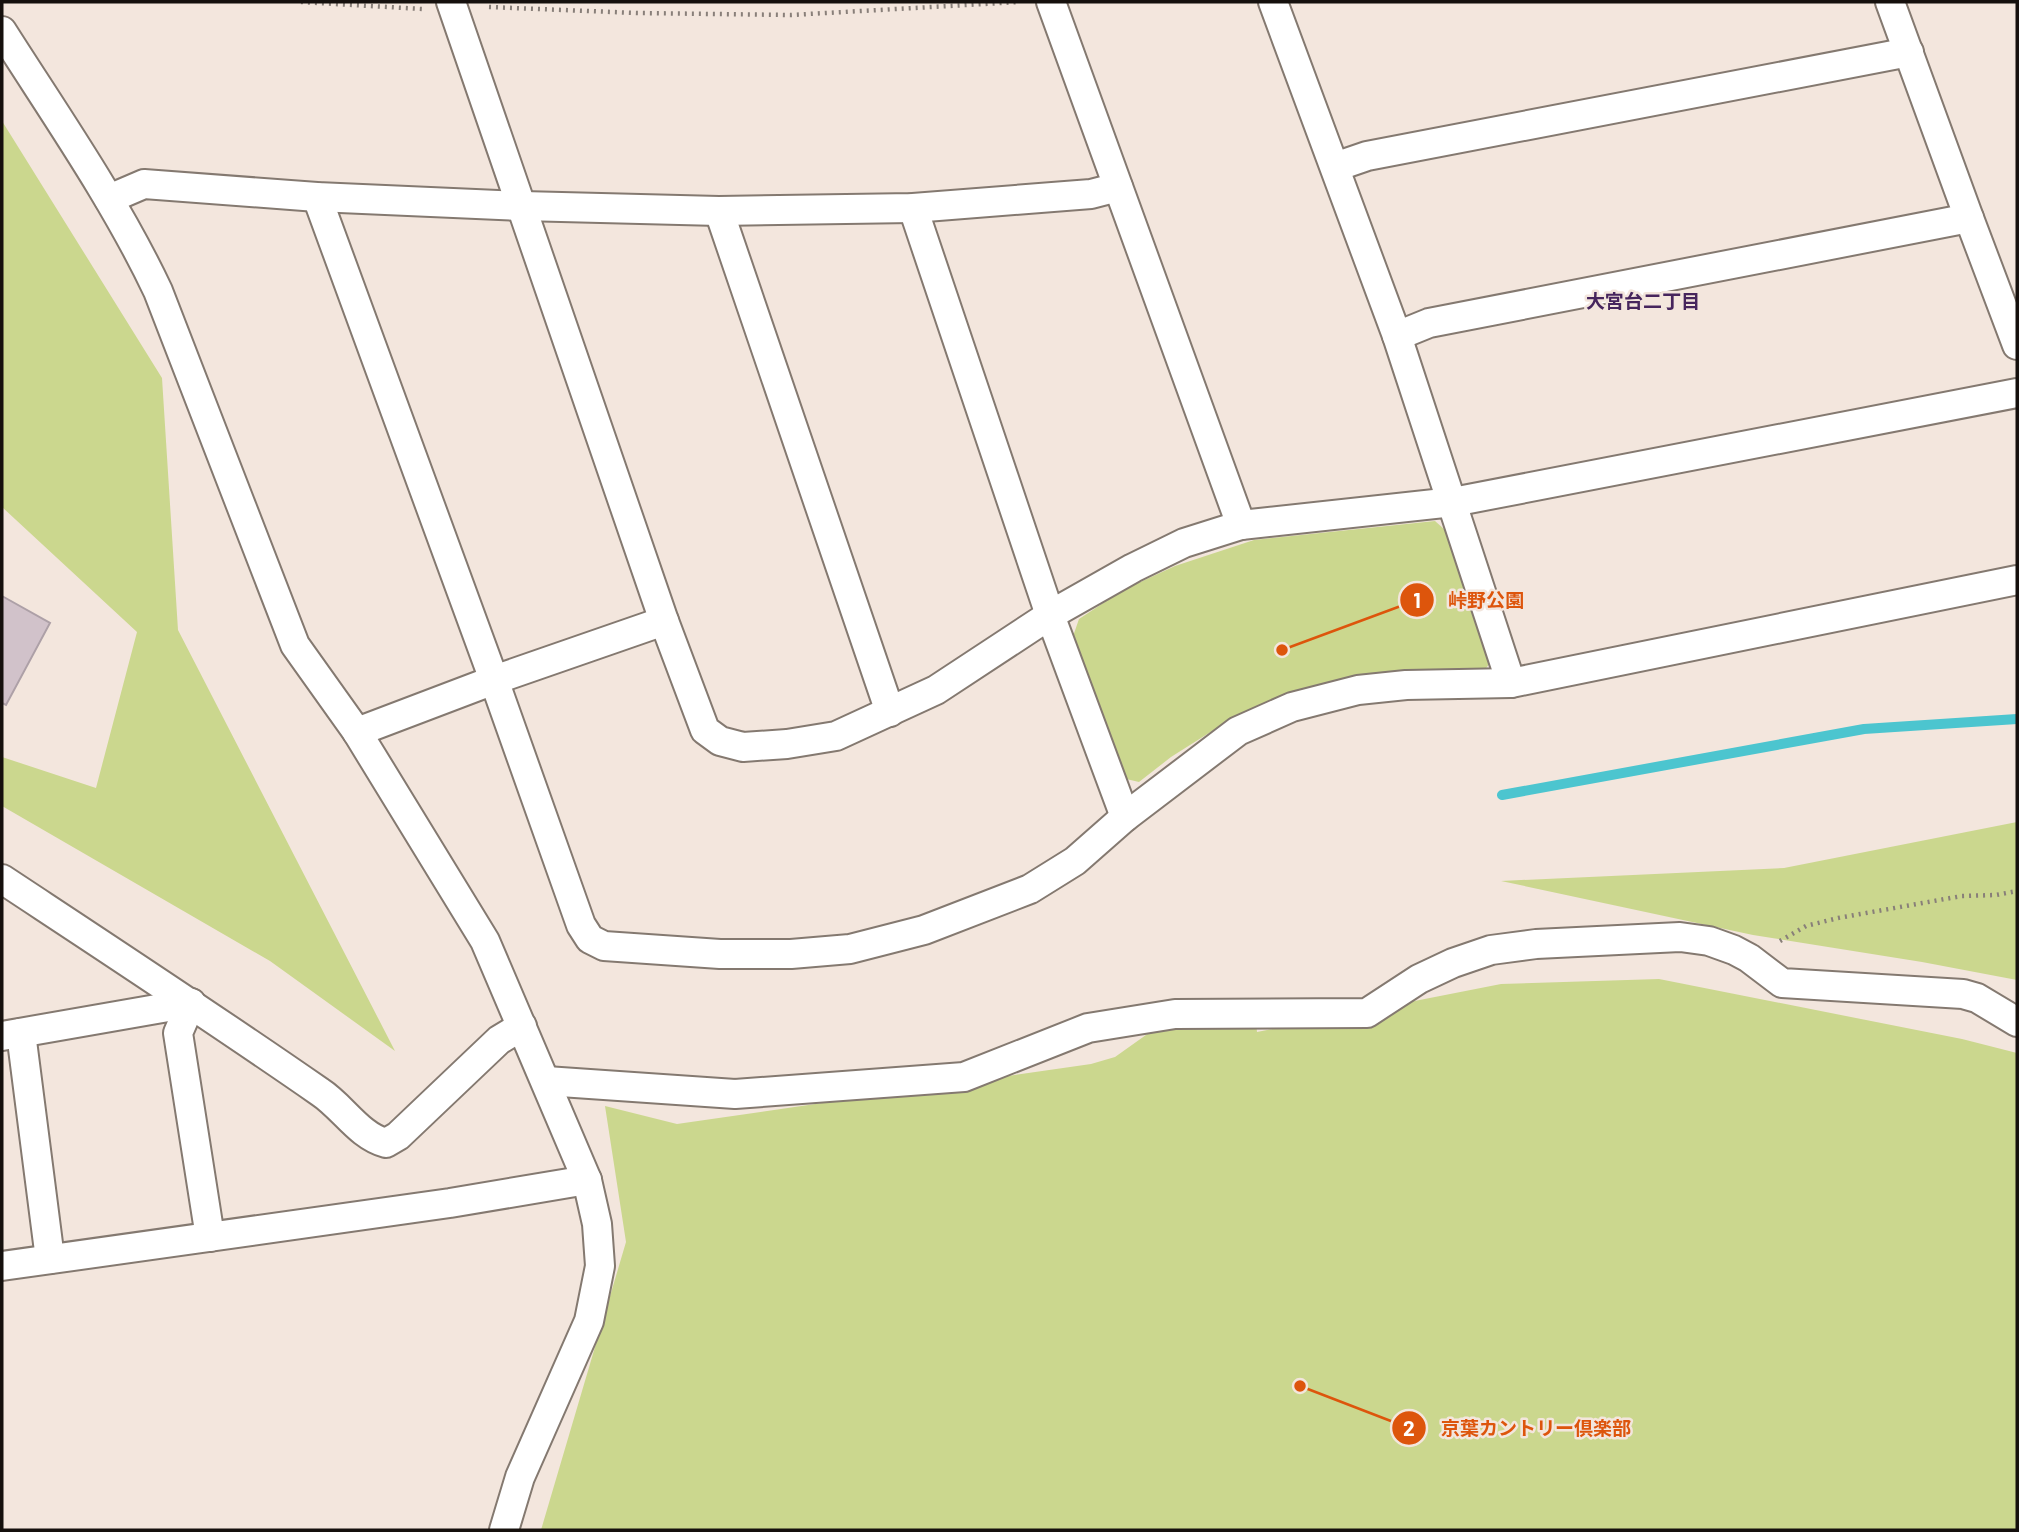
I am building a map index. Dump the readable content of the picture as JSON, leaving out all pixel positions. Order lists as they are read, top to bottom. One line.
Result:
{"districts":["大宮台二丁目"],"places":["峠野公園","京葉カントリー倶楽部"]}
